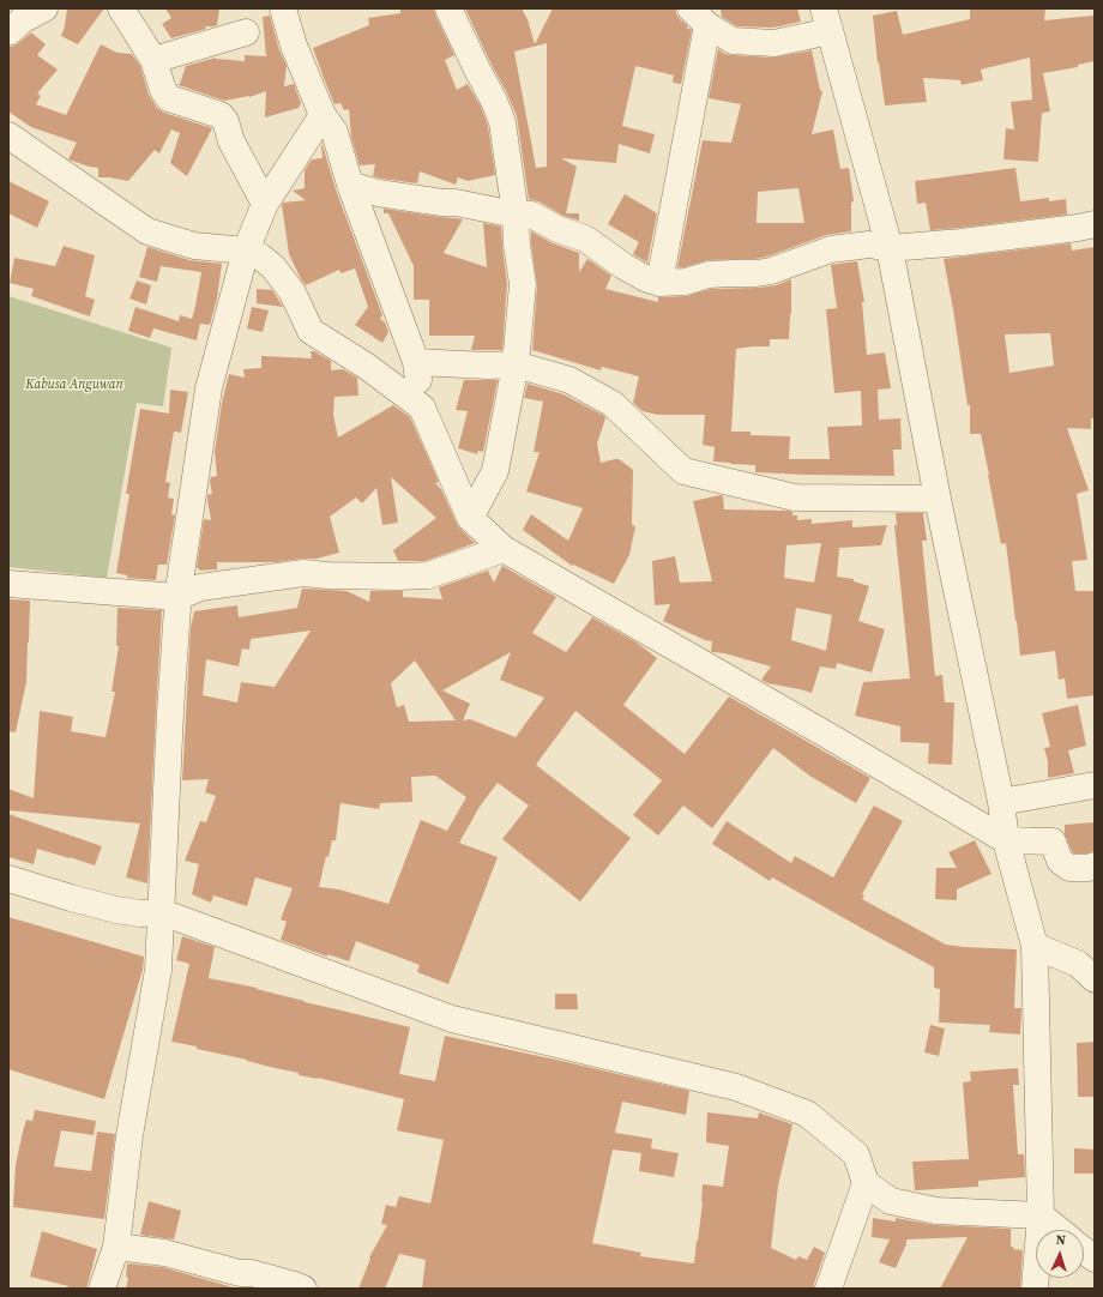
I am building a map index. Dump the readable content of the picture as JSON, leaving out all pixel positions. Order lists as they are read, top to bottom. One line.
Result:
{"parks":["Kabusa Anguwan"],"north":"top"}
